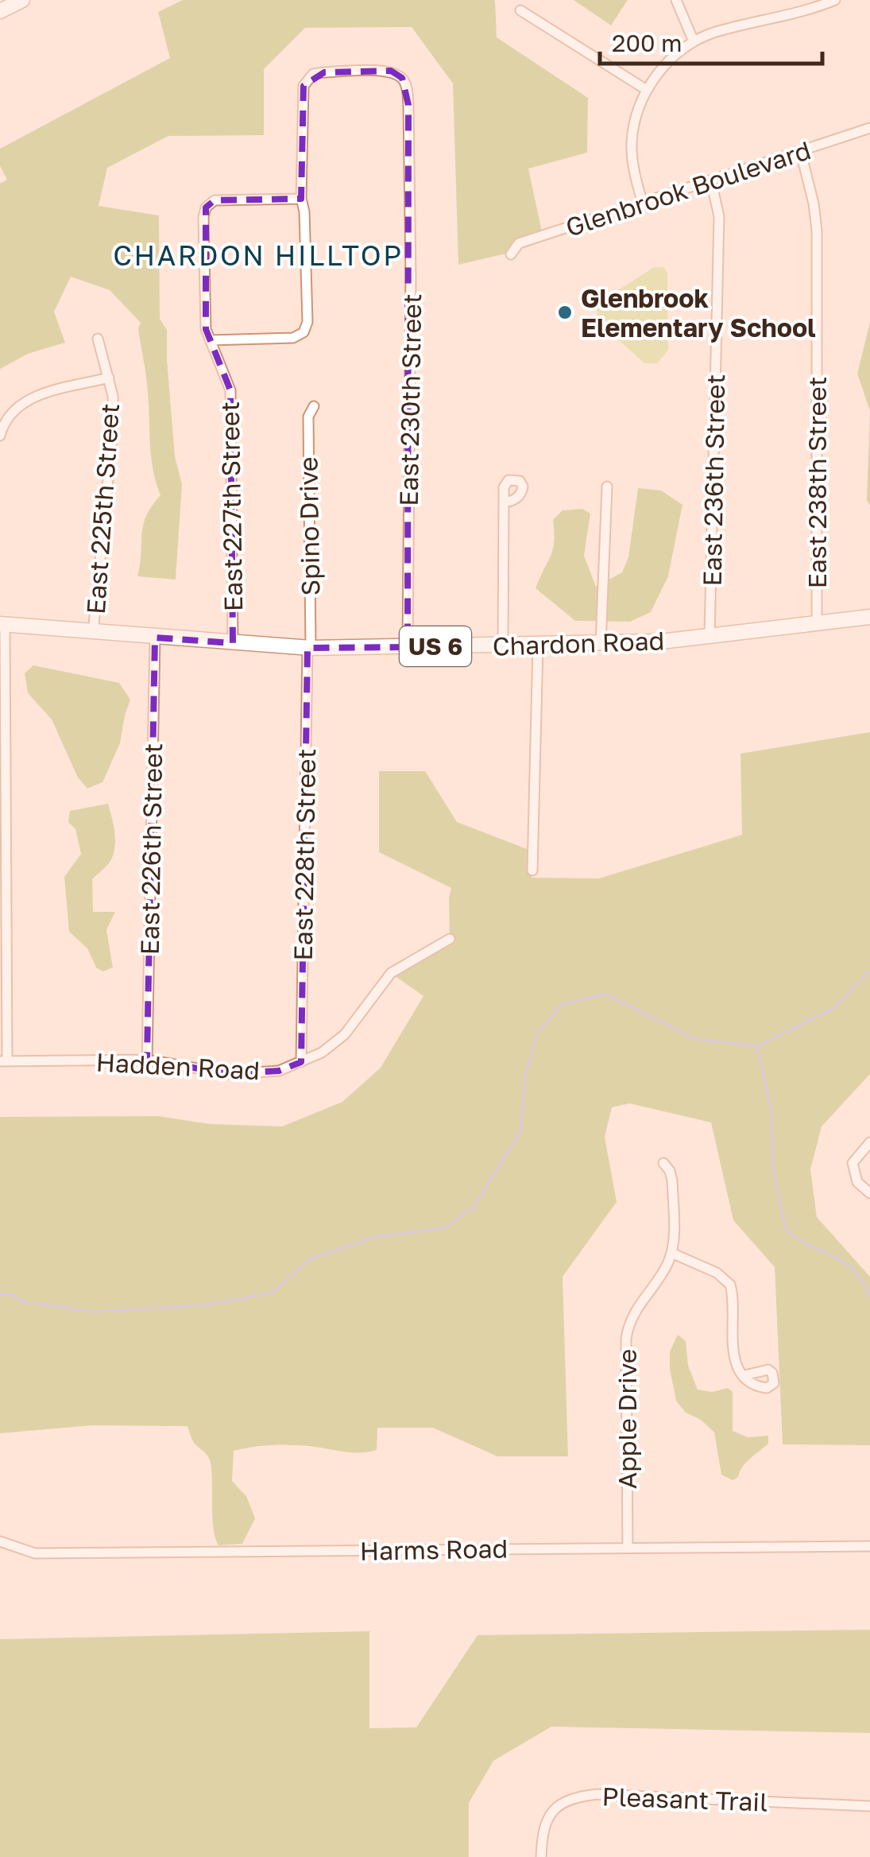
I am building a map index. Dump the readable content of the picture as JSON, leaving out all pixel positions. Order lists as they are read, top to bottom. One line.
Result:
{"streets":{"main road":["Chardon Road","US 6"],"street":["Glenbrook Boulevard","East 230th Street","East 236th Street","East 238th Street","East 227th Street","East 225th Street","Spino Drive","East 226th Street","East 228th Street","Hadden Road","Apple Drive","Harms Road","Pleasant Trail"]},"crossings":[["Glenbrook Boulevard","East 236th Street"],["Glenbrook Boulevard","East 238th Street"],["East 230th Street","East 227th Street"],["East 230th Street","Chardon Road"],["East 236th Street","Chardon Road"],["East 238th Street","Chardon Road"],["East 227th Street","Chardon Road"],["East 225th Street","Chardon Road"],["Spino Drive","Chardon Road"],["Spino Drive","East 228th Street"],["Chardon Road","East 226th Street"],["Chardon Road","East 228th Street"],["East 226th Street","Hadden Road"],["East 228th Street","Hadden Road"],["Apple Drive","Harms Road"]],"districts":["CHARDON HILLTOP"],"places":["Glenbrook Elementary School"],"scale_bar":"200 m"}
